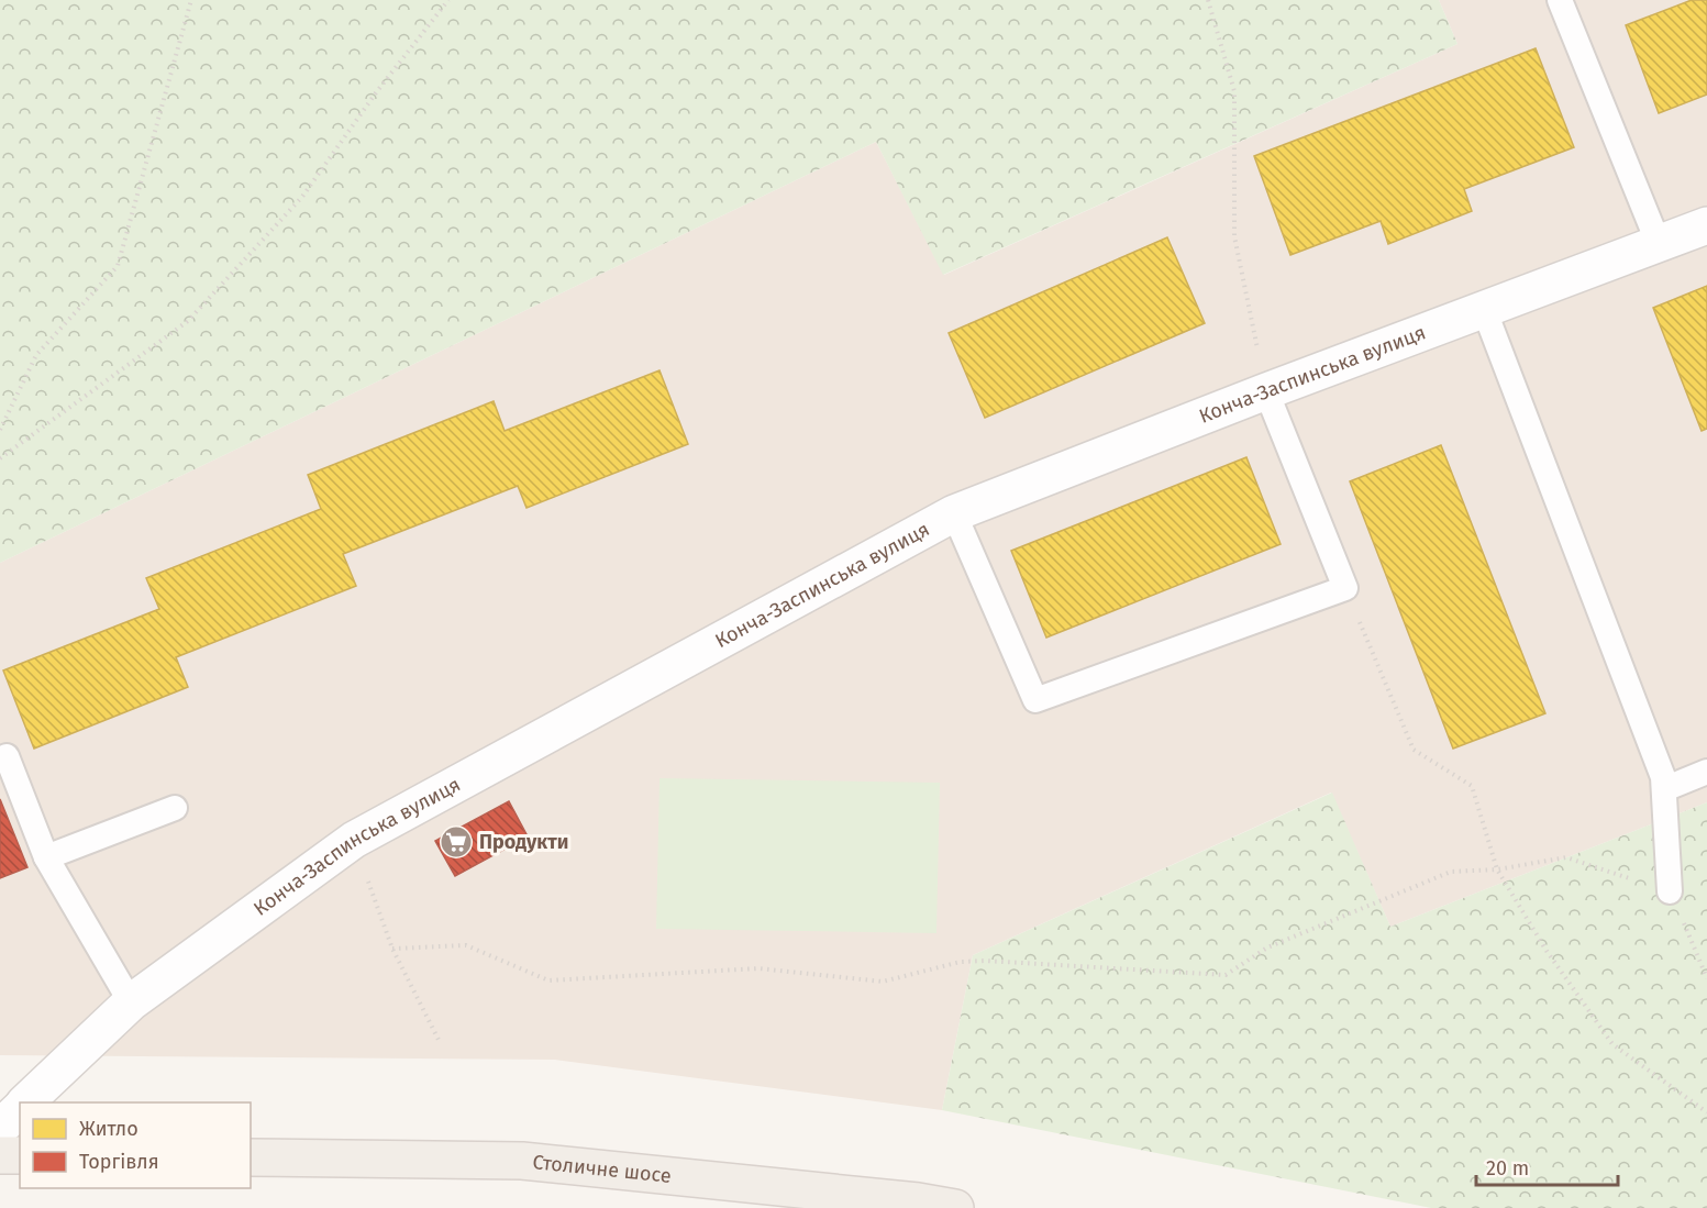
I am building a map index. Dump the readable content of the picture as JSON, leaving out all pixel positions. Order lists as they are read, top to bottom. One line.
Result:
{"streets":{"main road":["Столичне шосе"],"street":["Конча-Заспинська вулиця"]},"places":{"supermarket":["Продукти"]},"legend":["Житло","Торгівля"],"scale_bar":"20 m"}
